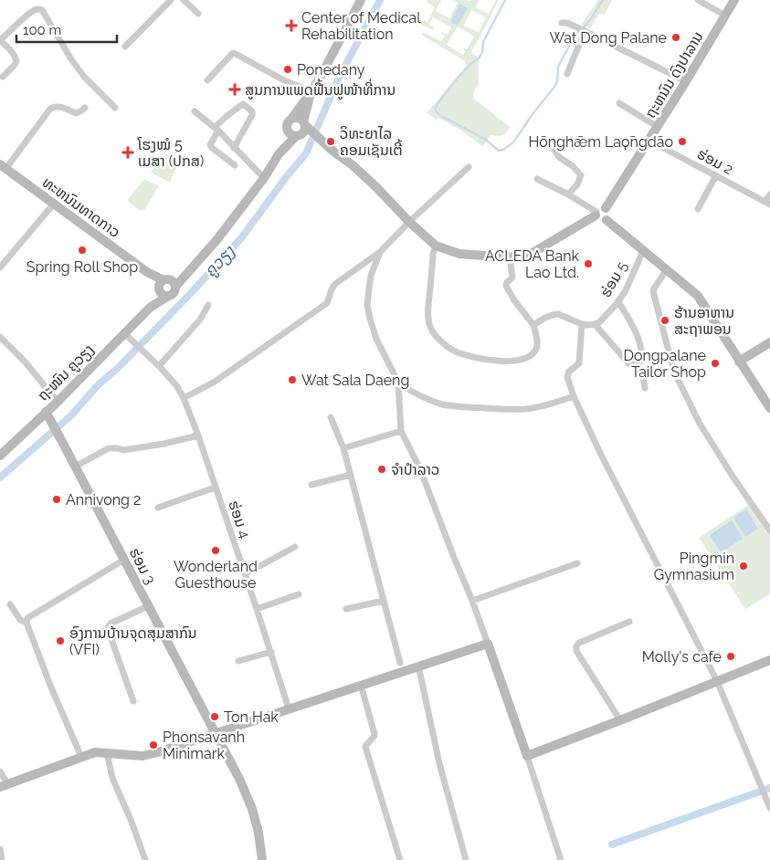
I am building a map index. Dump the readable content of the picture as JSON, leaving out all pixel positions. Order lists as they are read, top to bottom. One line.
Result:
{"streets":{"street":["ຖະຫນົນ ດົງປາລານ","ຮ່ອມ 2","ທະຫນົນທາດກາວ","ຮ່ອມ 5","ຖະໜົນ ຄູວຽງ","ຮ່ອມ 4","ຮ່ອມ 3"]},"crossings":[["ຖະຫນົນ ດົງປາລານ","ຮ່ອມ 2"],["ທະຫນົນທາດກາວ","ຖະໜົນ ຄູວຽງ"],["ຖະໜົນ ຄູວຽງ","ຮ່ອມ 4"],["ຖະໜົນ ຄູວຽງ","ຮ່ອມ 3"]],"water":["ຄູວຽງ"],"places":{"health":["Center of Medical Rehabilitation","ສູນການແພດຟື້ນຟູໜ້າທີ່ການ","ໂຮງໝໍ 5 ເມສາ (ປກສ)"],"other":["Wat Dong Palane","Ponedany","ວິທະຍາໄລ ຄອມເຊັນເຕີ້","Hōnghǣm Laǭngdāo","Spring Roll Shop","ACLEDA Bank Lao Ltd.","ຮ້ານອາຫານ ສະຖາພອນ","Dongpalane Tailor Shop","Wat Sala Daeng","ຈຳປຳລາວ","Annivong 2","Wonderland Guesthouse","Pingmin Gymnasium","ອົງການບ້ານຈຸດສຸມສາກົນ (VFI)","Molly's cafe","Ton Hak","Phonsavanh Minimark"]},"scale_bar":"100 m"}
